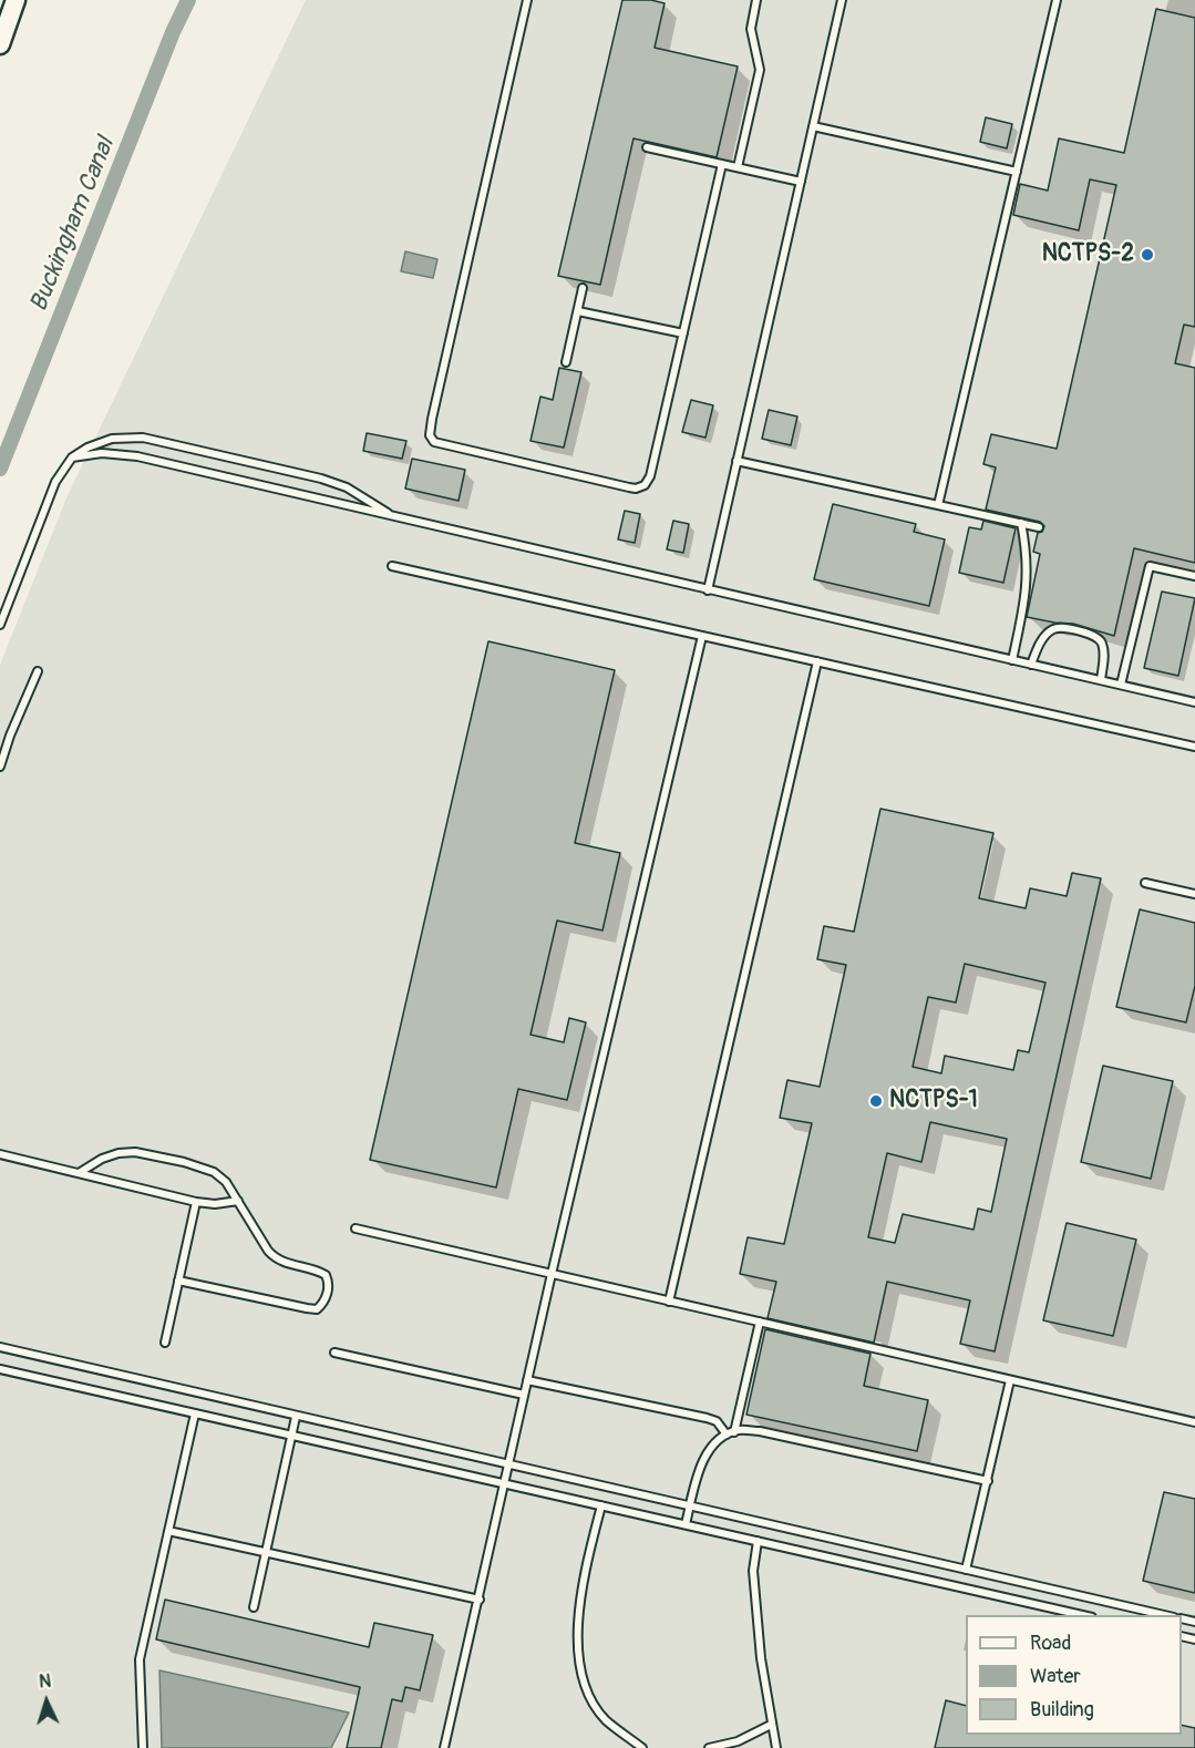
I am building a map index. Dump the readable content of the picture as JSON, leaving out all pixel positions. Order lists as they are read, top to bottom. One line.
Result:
{"water":["Buckingham Canal"],"places":["NCTPS-2","NCTPS-1"],"legend":["Road","Water","Building"],"north":"top"}
